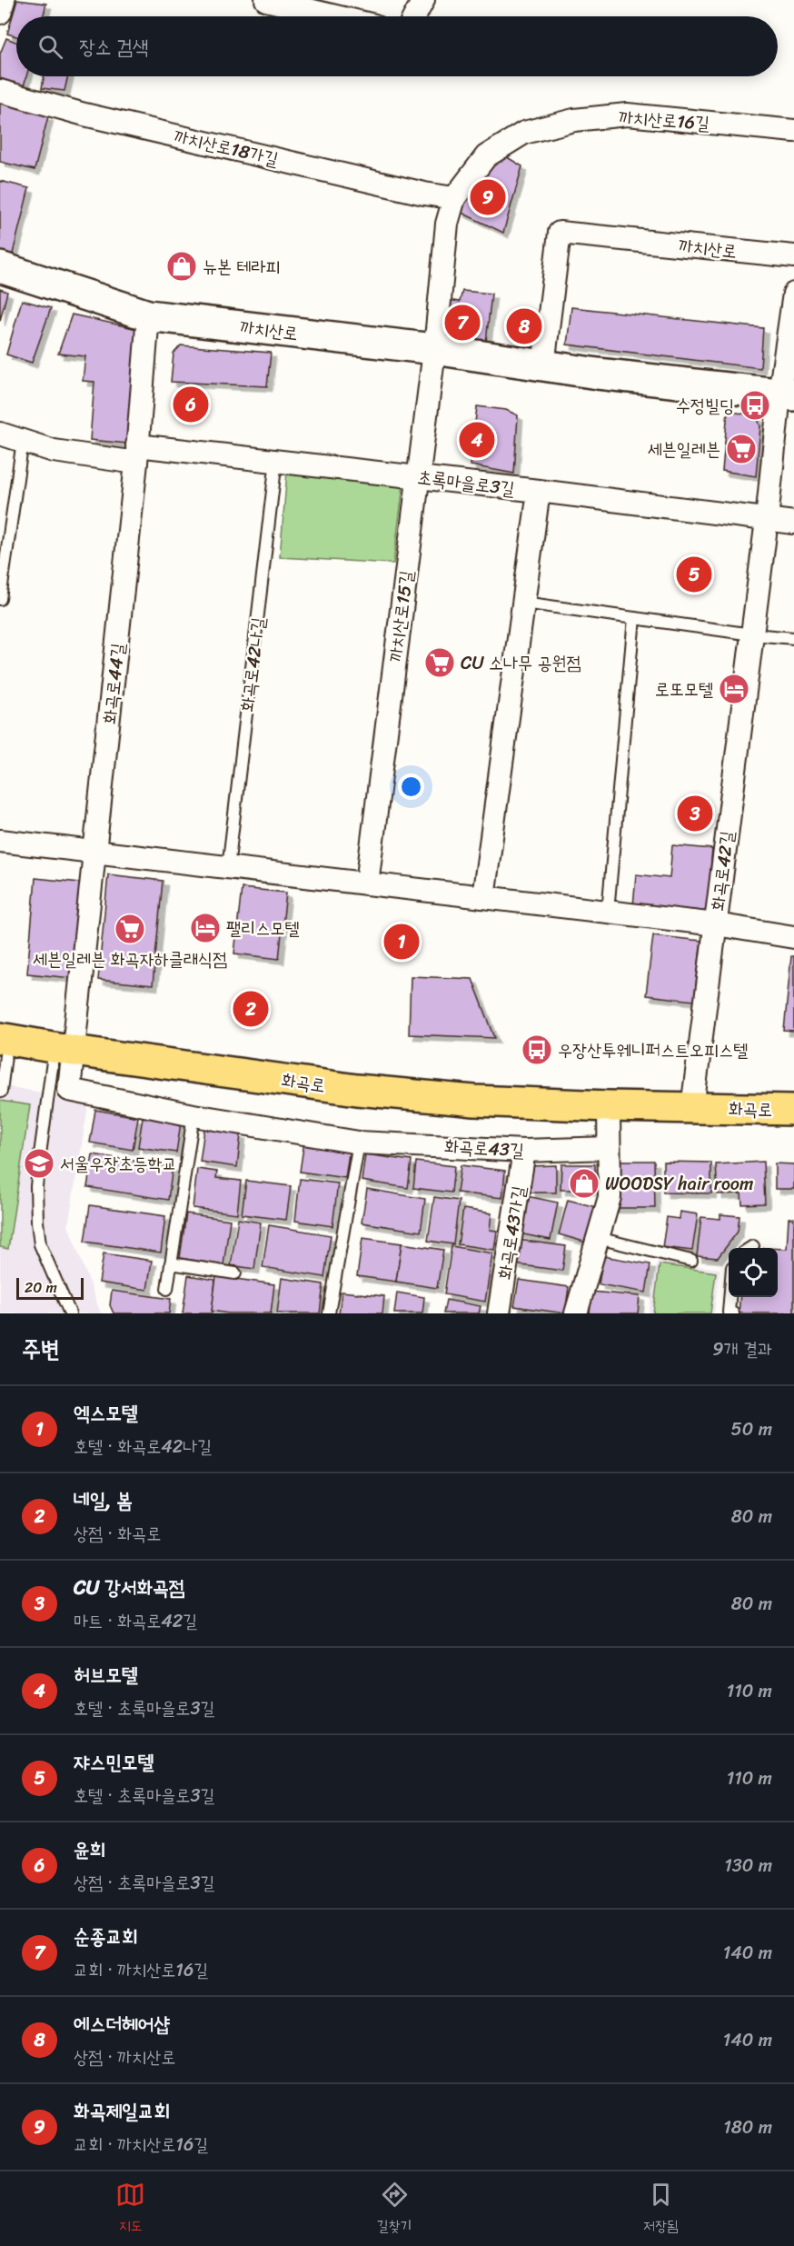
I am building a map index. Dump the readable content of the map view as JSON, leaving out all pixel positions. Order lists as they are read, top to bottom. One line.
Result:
{"streets":{"main road":["화곡로"],"street":["까치산로16길","까치산로18가길","까치산로","초록마을로3길","까치산로15길","화곡로44길","화곡로42길","화곡로43길","화곡로43가길"],"lane":["화곡로42나길"]},"crossings":[["까치산로16길","까치산로18가길"],["까치산로16길","까치산로"],["까치산로16길","까치산로15길"],["까치산로","까치산로15길"],["까치산로","화곡로44길"],["까치산로","화곡로42길"],["초록마을로3길","까치산로15길"],["초록마을로3길","화곡로42나길"],["초록마을로3길","화곡로44길"],["초록마을로3길","화곡로42길"],["화곡로44길","화곡로"],["화곡로44길","화곡로43길"],["화곡로42길","화곡로"],["화곡로","화곡로43길"],["화곡로43길","화곡로43가길"]],"places":{"shop":["뉴본 테라피","WOODSY hair room"],"bus stop":["수정빌딩","우장산투웨니퍼스트오피스텔"],"supermarket":["세븐일레븐","CU 소나무 공원점","세븐일레븐 화곡자하클래식점"],"hotel":["로또모텔","팰리스모텔"],"school or university":["서울우장초등학교"]},"scale_bar":"20 m","page":{"search":"장소 검색","pins":["9","7","8","6","4","5","3","1","2"],"scale":"20 m","heading":["주변","9개 결과"],"list":[{"mark":"1","name":"엑스모텔","note":"호텔 · 화곡로42나길","value":"50 m"},{"mark":"2","name":"네일, 봄","note":"상점 · 화곡로","value":"80 m"},{"mark":"3","name":"CU 강서화곡점","note":"마트 · 화곡로42길","value":"80 m"},{"mark":"4","name":"허브모텔","note":"호텔 · 초록마을로3길","value":"110 m"},{"mark":"5","name":"쟈스민모텔","note":"호텔 · 초록마을로3길","value":"110 m"},{"mark":"6","name":"윤희","note":"상점 · 초록마을로3길","value":"130 m"},{"mark":"7","name":"순종교회","note":"교회 · 까치산로16길","value":"140 m"},{"mark":"8","name":"에스더헤어샵","note":"상점 · 까치산로","value":"140 m"},{"mark":"9","name":"화곡제일교회","note":"교회 · 까치산로16길","value":"180 m"}],"nav":["지도","길찾기","저장됨"]}}
